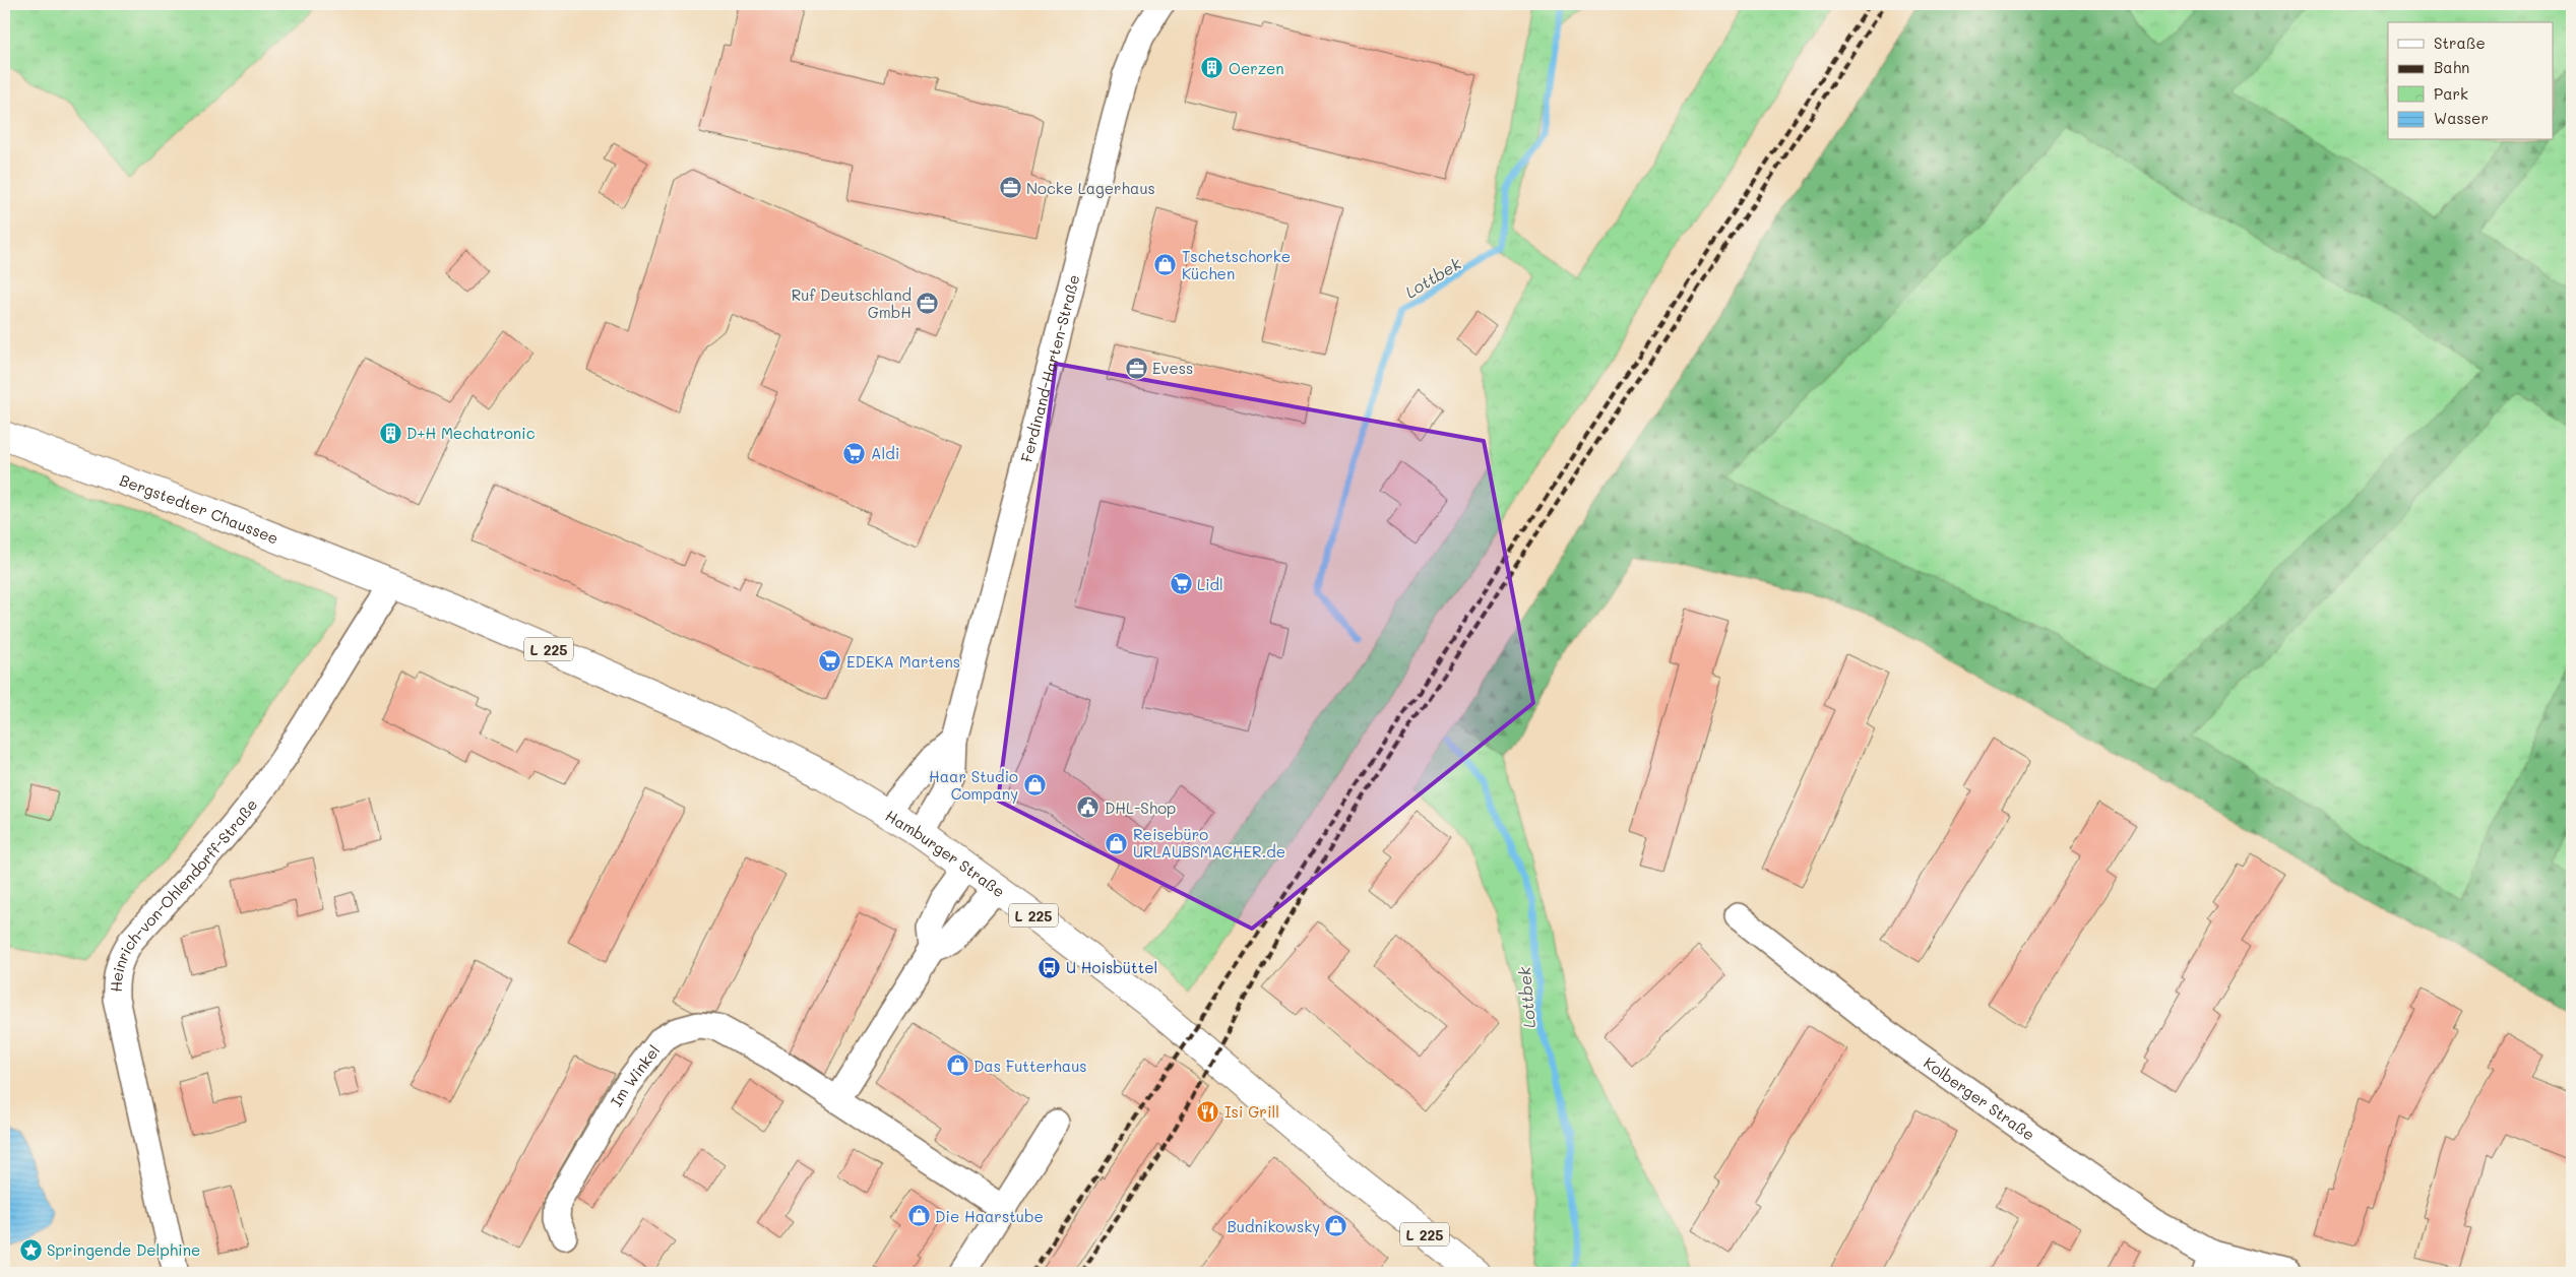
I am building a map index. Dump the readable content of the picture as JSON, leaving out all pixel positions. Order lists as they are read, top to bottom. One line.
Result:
{"streets":{"main road":["Bergstedter Chaussee","L 225","Hamburger Straße"],"street":["Ferdinand-Harten-Straße","Heinrich-von-Ohlendorff-Straße","Im Winkel","Kolberger Straße"]},"crossings":[["Ferdinand-Harten-Straße","Hamburger Straße"],["Bergstedter Chaussee","Hamburger Straße"],["Bergstedter Chaussee","Heinrich-von-Ohlendorff-Straße"],["Hamburger Straße","Heinrich-von-Ohlendorff-Straße"]],"water":["Lottbek"],"places":{"building":["Oerzen","D+H Mechatronic"],"office":["Nocke Lagerhaus","Ruf Deutschland GmbH","Evess"],"shop":["Tschetschorke Küchen","Haar Studio Company","Reisebüro URLAUBSMACHER.de","Das Futterhaus","Die Haarstube","Budnikowsky"],"supermarket":["Aldi","Lidl","EDEKA Martens"],"public building":["DHL-Shop"],"bus stop":["U Hoisbüttel"],"restaurant":["Isi Grill"],"place":["Springende Delphine"]},"legend":["Straße","Bahn","Park","Wasser"]}
